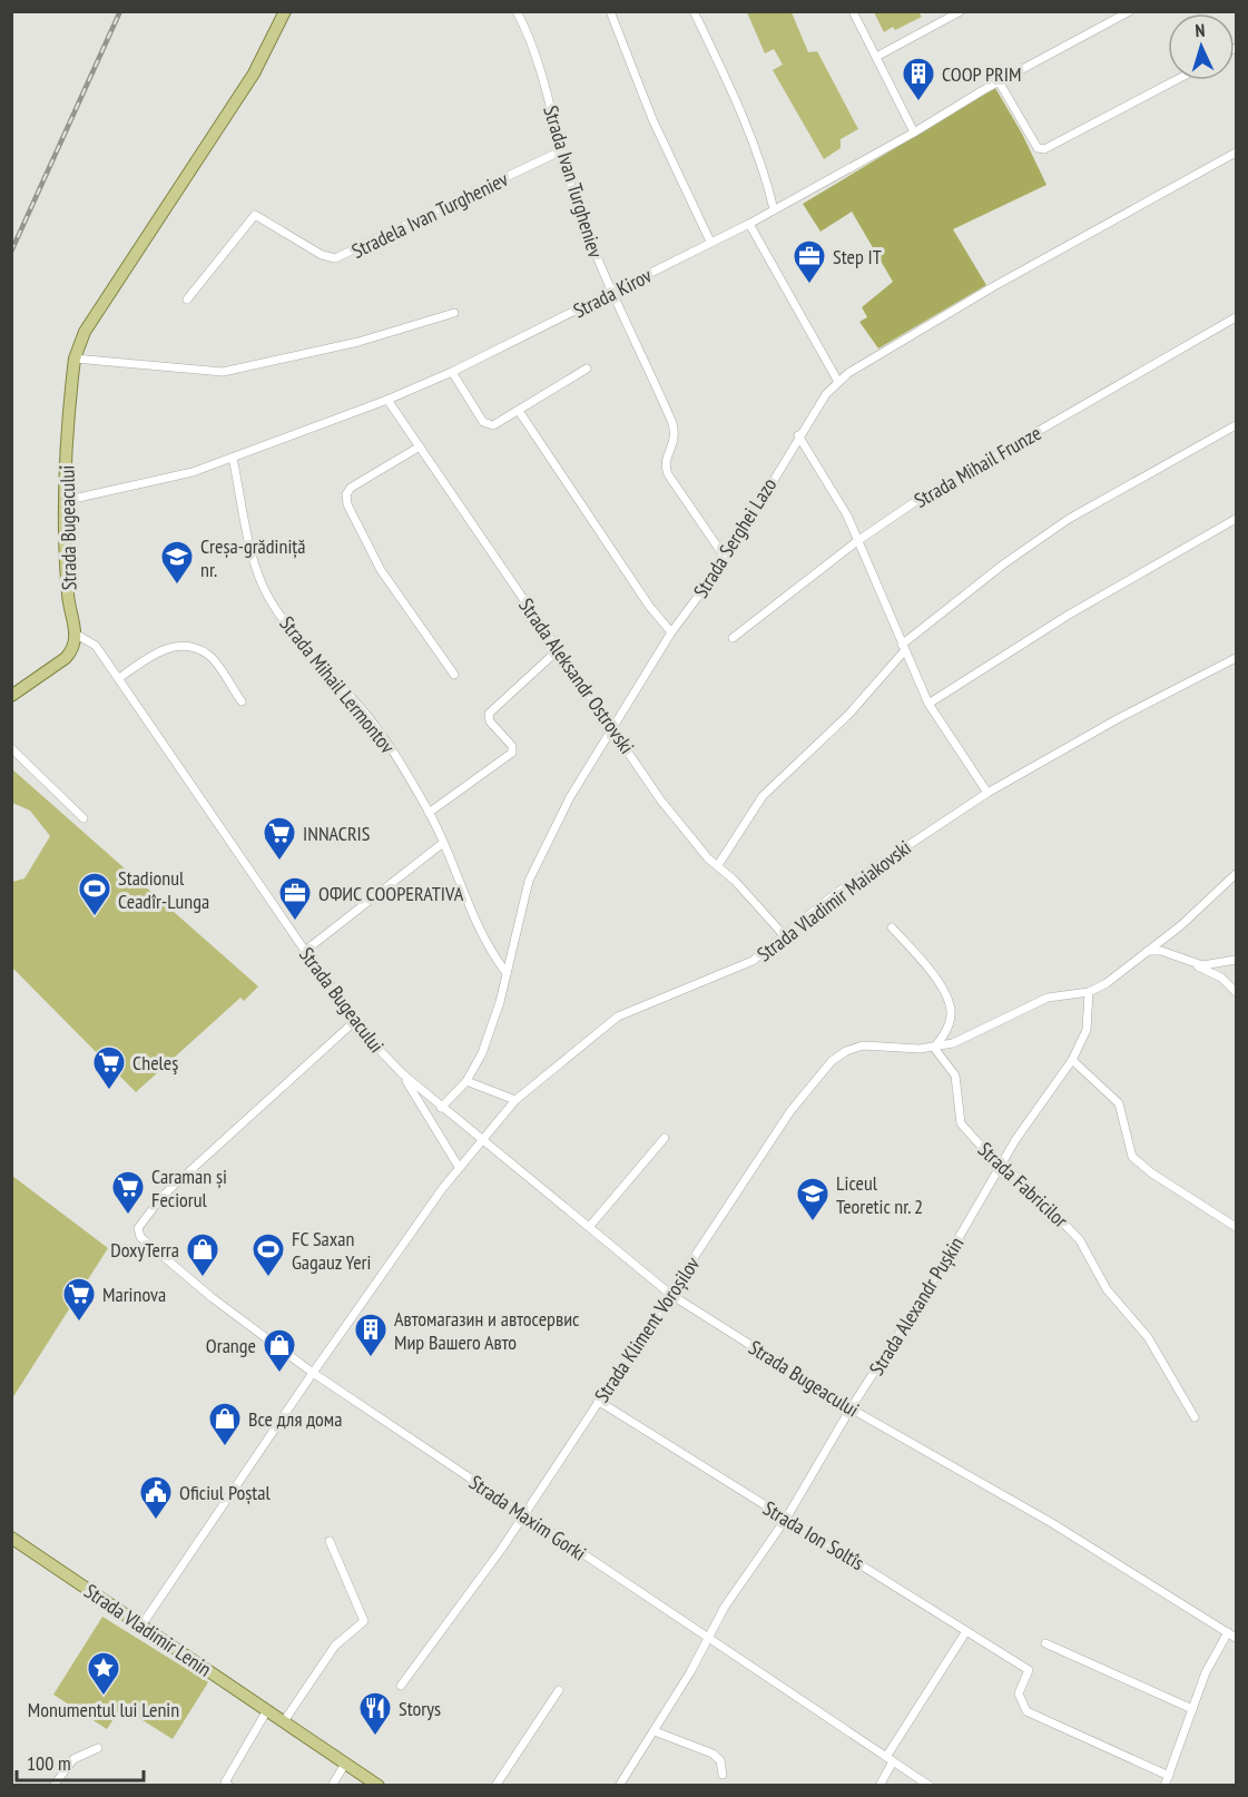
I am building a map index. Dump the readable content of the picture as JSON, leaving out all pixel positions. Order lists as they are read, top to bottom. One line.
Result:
{"streets":{"main road":["Strada Bugeacului","Strada Vladimir Lenin"],"street":["Strada Ivan Turgheniev","Stradela Ivan Turgheniev","Strada Kirov","Strada Mihail Frunze","Strada Serghei Lazo","Strada Aleksandr Ostrovski","Strada Mihail Lermontov","Strada Vladimir Maiakovski","Strada Fabricilor","Strada Alexandr Pușkin","Strada Kliment Voroșilov","Strada Maxim Gorki","Strada Ion Soltîs"]},"crossings":[["Strada Ivan Turgheniev","Stradela Ivan Turgheniev"],["Strada Ivan Turgheniev","Strada Kirov"],["Strada Ivan Turgheniev","Strada Serghei Lazo"],["Strada Kirov","Strada Bugeacului"],["Strada Kirov","Strada Aleksandr Ostrovski"],["Strada Kirov","Strada Mihail Lermontov"],["Strada Bugeacului","Strada Serghei Lazo"],["Strada Bugeacului","Strada Vladimir Maiakovski"],["Strada Bugeacului","Strada Alexandr Pușkin"],["Strada Bugeacului","Strada Kliment Voroșilov"],["Strada Bugeacului","Strada Maxim Gorki"],["Strada Serghei Lazo","Strada Aleksandr Ostrovski"],["Strada Serghei Lazo","Strada Mihail Lermontov"],["Strada Aleksandr Ostrovski","Strada Vladimir Maiakovski"],["Strada Vladimir Maiakovski","Strada Maxim Gorki"],["Strada Vladimir Maiakovski","Strada Vladimir Lenin"],["Strada Fabricilor","Strada Alexandr Pușkin"],["Strada Fabricilor","Strada Kliment Voroșilov"],["Strada Alexandr Pușkin","Strada Kliment Voroșilov"],["Strada Alexandr Pușkin","Strada Maxim Gorki"],["Strada Alexandr Pușkin","Strada Ion Soltîs"],["Strada Kliment Voroșilov","Strada Maxim Gorki"],["Strada Kliment Voroșilov","Strada Ion Soltîs"]],"places":{"building":["COOP PRIM","Автомагазин и автосервис Мир Вашего Авто"],"office":["Step IT","ОФИС COOPERATIVA"],"school or university":["Creșa-grădiniță nr.","Liceul Teoretic nr. 2"],"supermarket":["INNACRIS","Cheleş","Caraman și Feciorul","Marinova"],"sports":["Stadionul Ceadîr-Lunga","FC Saxan Gagauz Yeri"],"shop":["DoxyTerra","Orange","Все для дома"],"public building":["Oficiul Poștal"],"place":["Monumentul lui Lenin"],"restaurant":["Storys"]},"scale_bar":"100 m","north":"top"}
